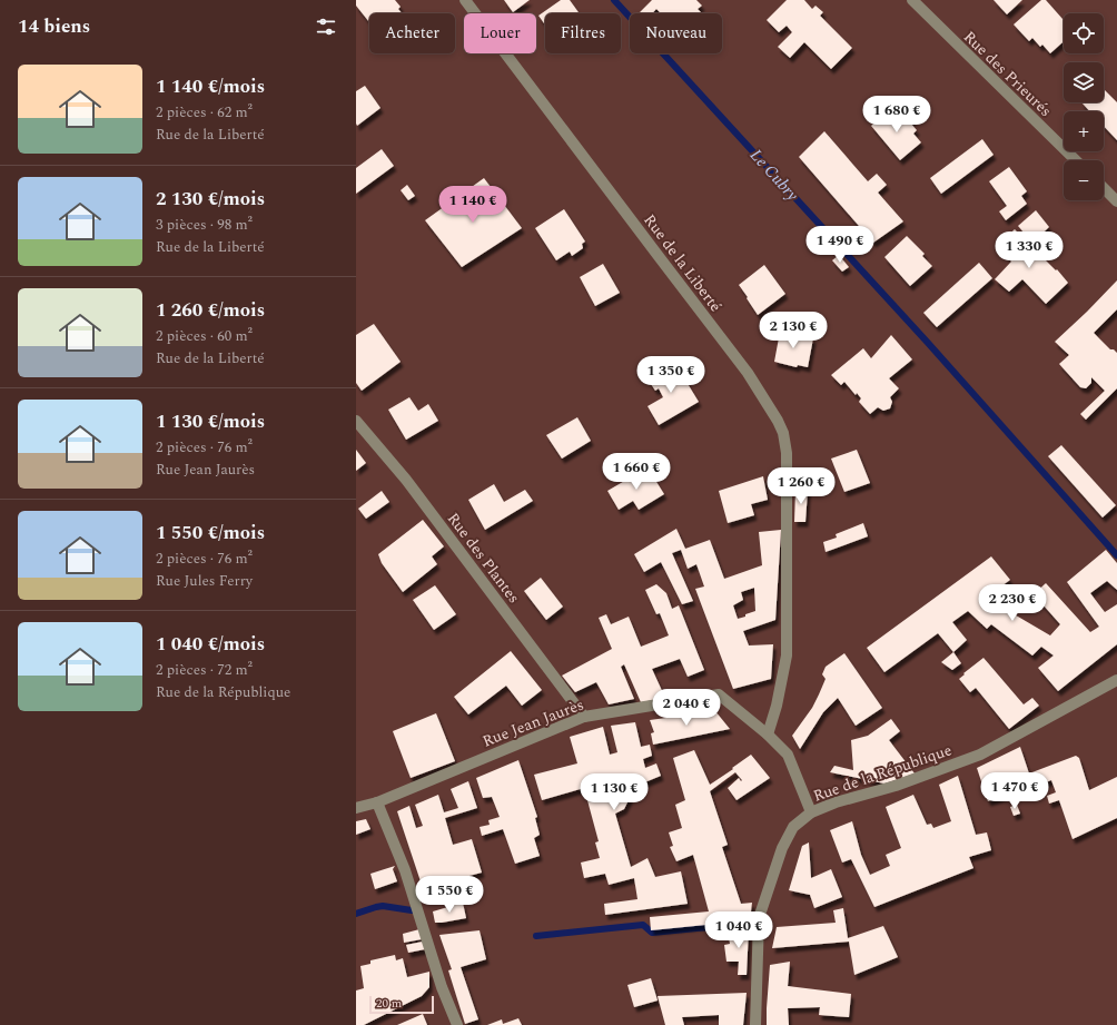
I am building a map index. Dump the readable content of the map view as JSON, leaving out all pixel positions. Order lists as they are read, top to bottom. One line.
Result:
{"streets":{"street":["Rue des Prieurés","Rue de la Liberté","Rue des Plantes","Rue Jean Jaurès","Rue de la République"]},"crossings":[["Rue de la Liberté","Rue Jean Jaurès"],["Rue des Plantes","Rue Jean Jaurès"],["Rue Jean Jaurès","Rue de la République"]],"water":["Le Cubry"],"scale_bar":"20 m","page":{"heading":"14 biens","map_buttons":["+","−"],"chip":["Acheter","Louer","Filtres","Nouveau"],"list":[{"name":"1 140 €/mois","note":"2 pièces · 62 m² · Rue de la Liberté"},{"name":"2 130 €/mois","note":"3 pièces · 98 m² · Rue de la Liberté"},{"name":"1 260 €/mois","note":"2 pièces · 60 m² · Rue de la Liberté"},{"name":"1 130 €/mois","note":"2 pièces · 76 m² · Rue Jean Jaurès"},{"name":"1 550 €/mois","note":"2 pièces · 76 m² · Rue Jules Ferry"},{"name":"1 040 €/mois","note":"2 pièces · 72 m² · Rue de la République"}],"price":["1 680 €","1 140 €","1 490 €","1 330 €","2 130 €","1 350 €","1 660 €","1 260 €","2 230 €","2 040 €","1 470 €","1 130 €","1 550 €","1 040 €"],"scale":"20 m"}}
